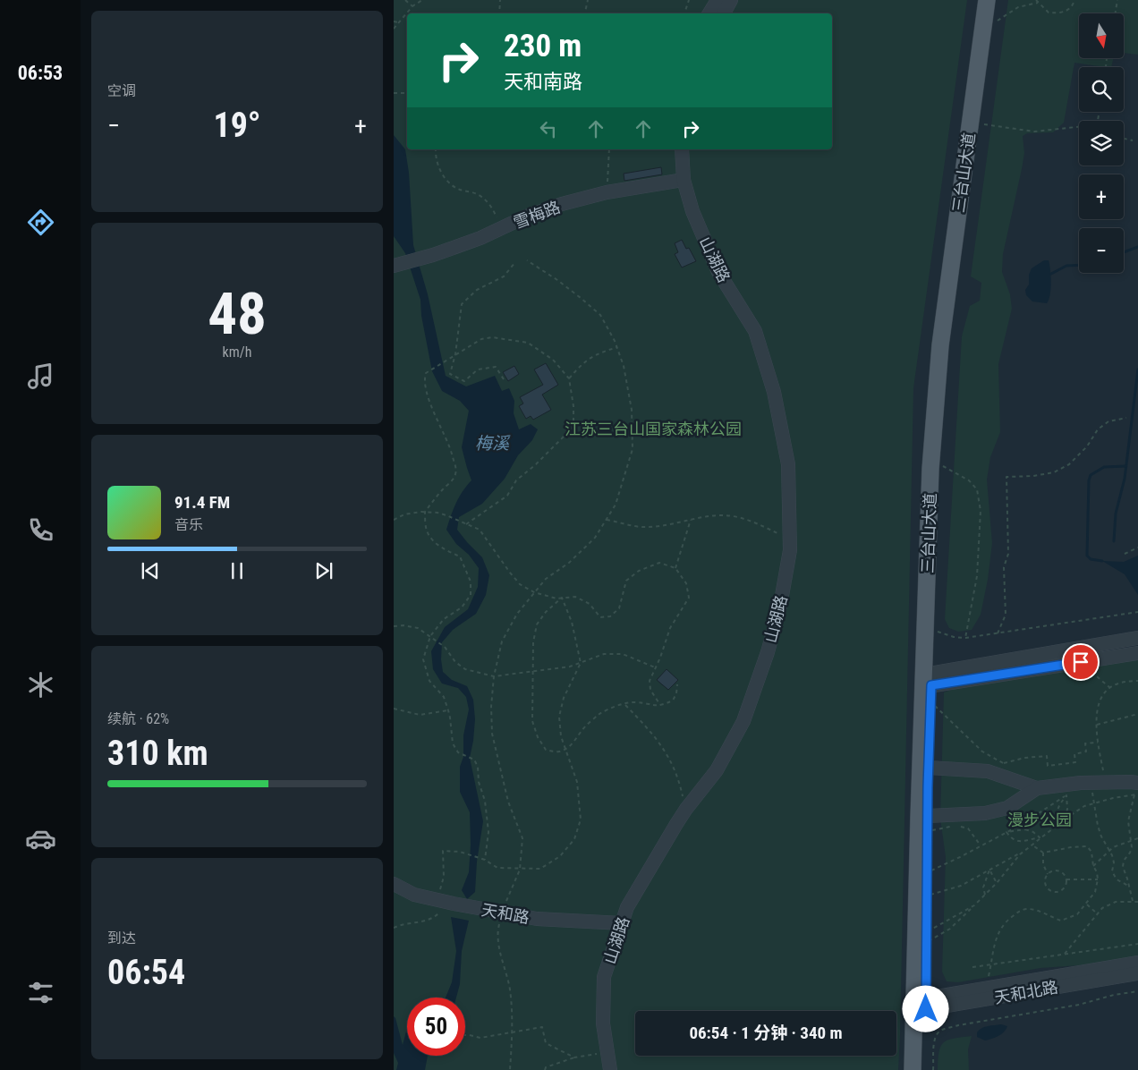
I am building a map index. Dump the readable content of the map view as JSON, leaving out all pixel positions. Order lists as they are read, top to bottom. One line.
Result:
{"streets":{"main road":["三台山大道"],"street":["雪梅路","山湖路","天和路","天和北路"]},"crossings":[["三台山大道","天和北路"],["雪梅路","山湖路"],["山湖路","天和路"]],"water":["梅溪"],"parks":["江苏三台山国家森林公园","漫步公园"],"north":"bottom","page":{"tabs":"06:53","tile":["空调",["48","km/h"],["续航 · 62%","310 km"],["到达","06:54"]],"map_buttons":["+","−"],"turn":["230 m","天和南路"],"heat":["−","19°","+"],"song":["91.4 FM","音乐"],"limit":"50","trip":"06:54 · 1 分钟 · 340 m"}}
